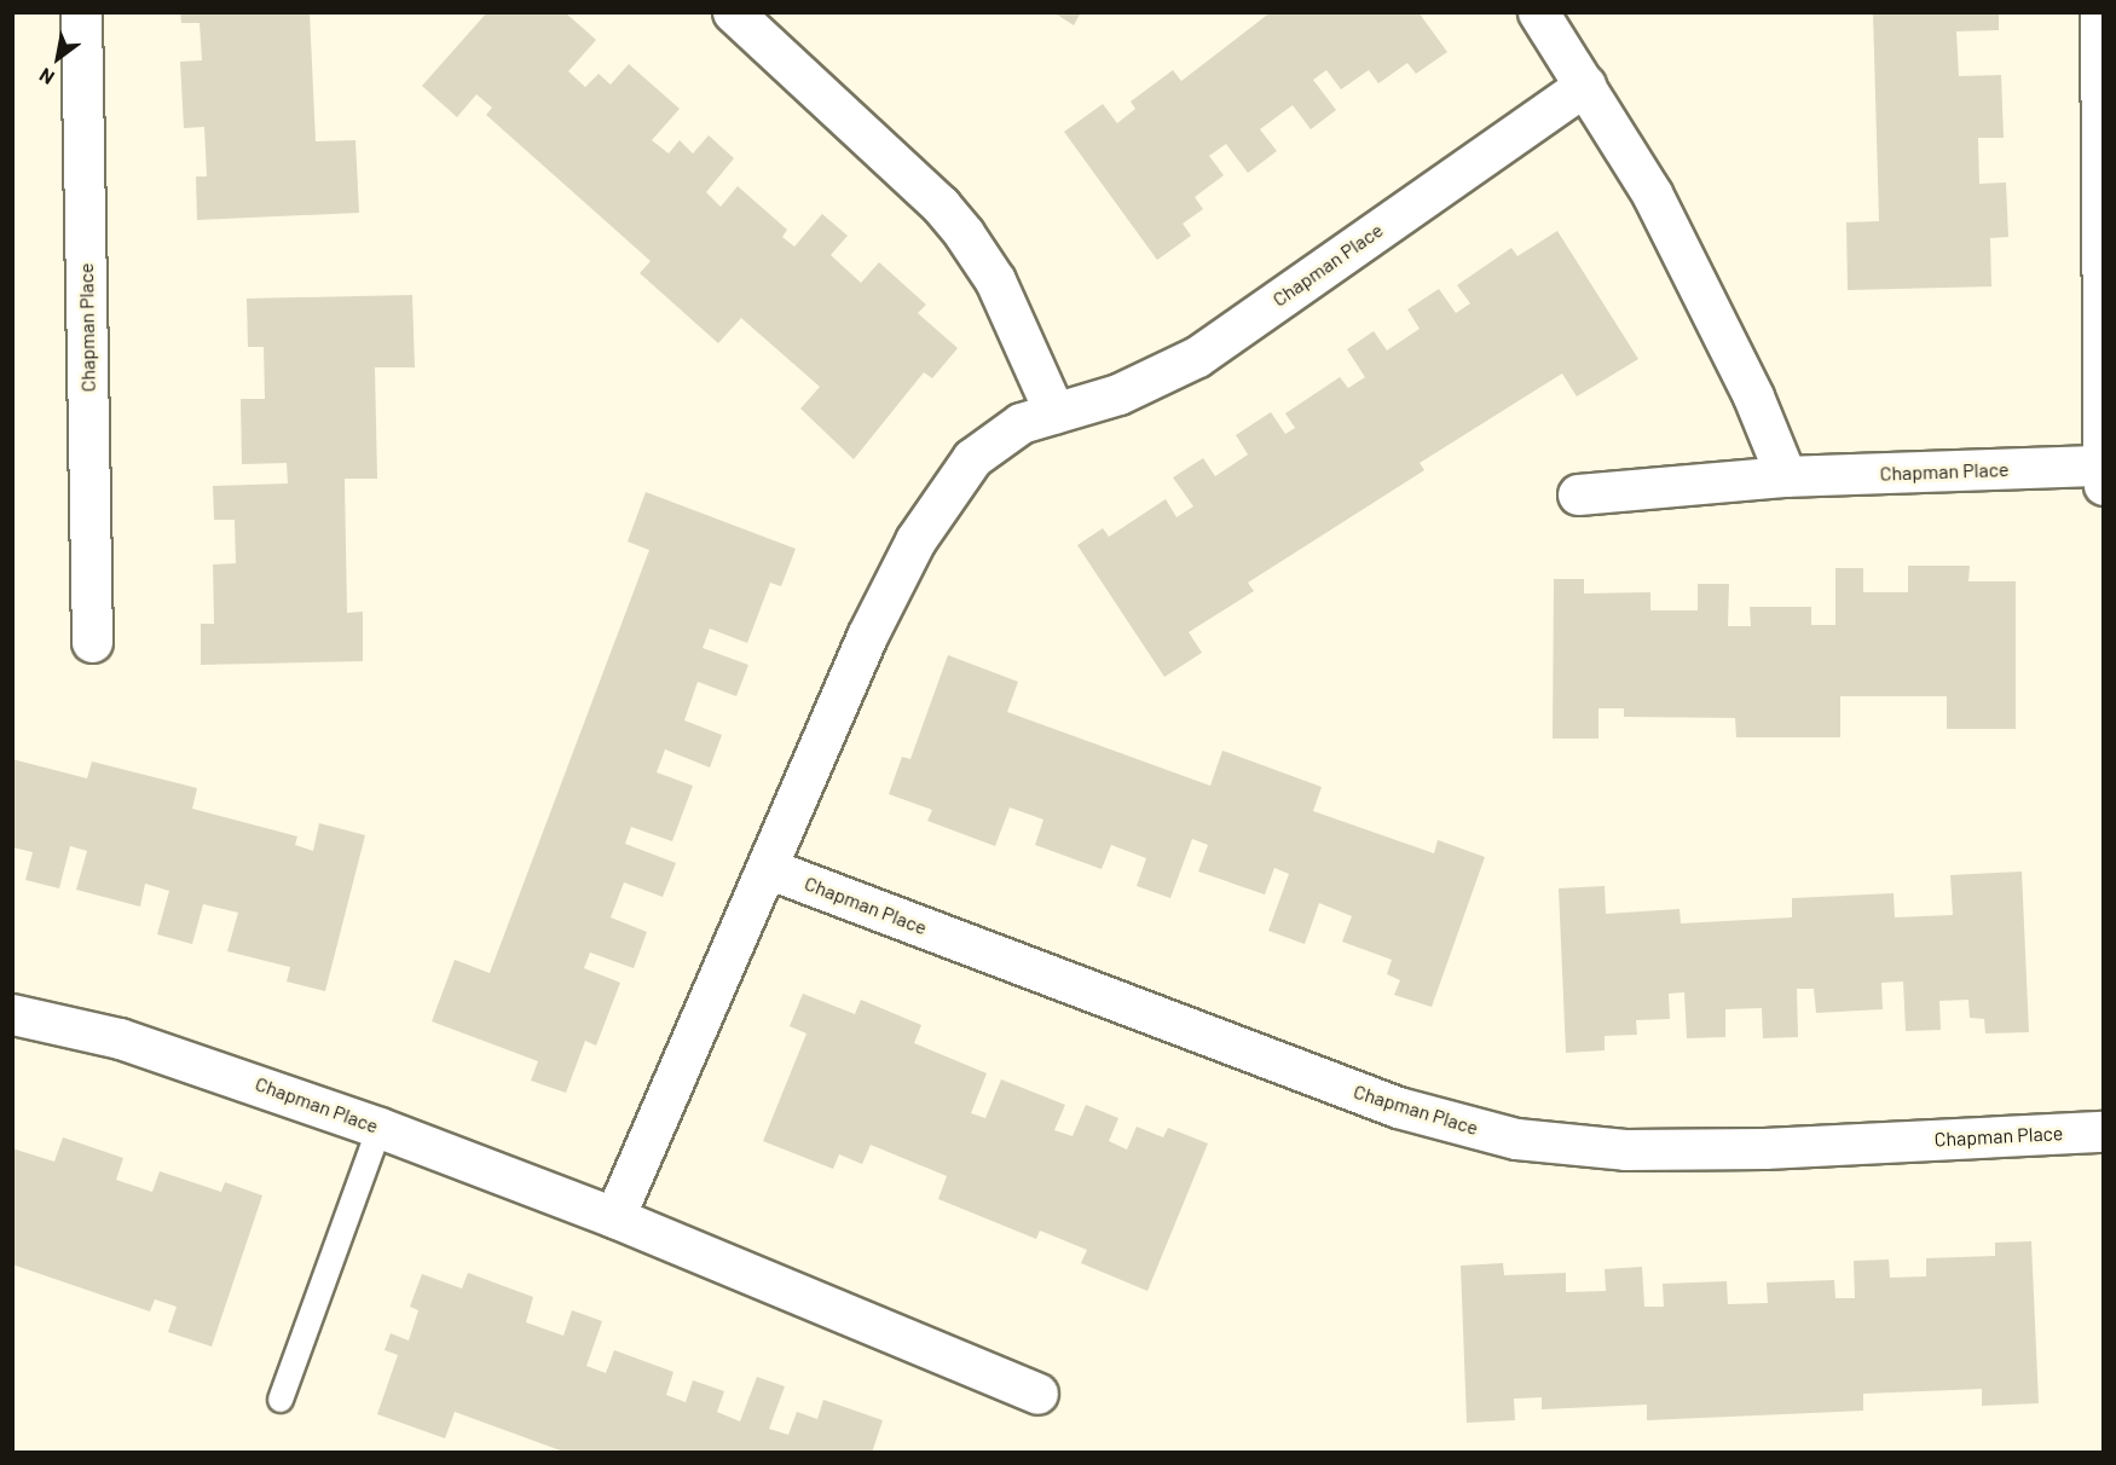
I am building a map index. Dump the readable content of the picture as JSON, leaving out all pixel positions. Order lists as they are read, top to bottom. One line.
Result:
{"streets":{"street":["Chapman Place"]},"north":"bottom left"}
